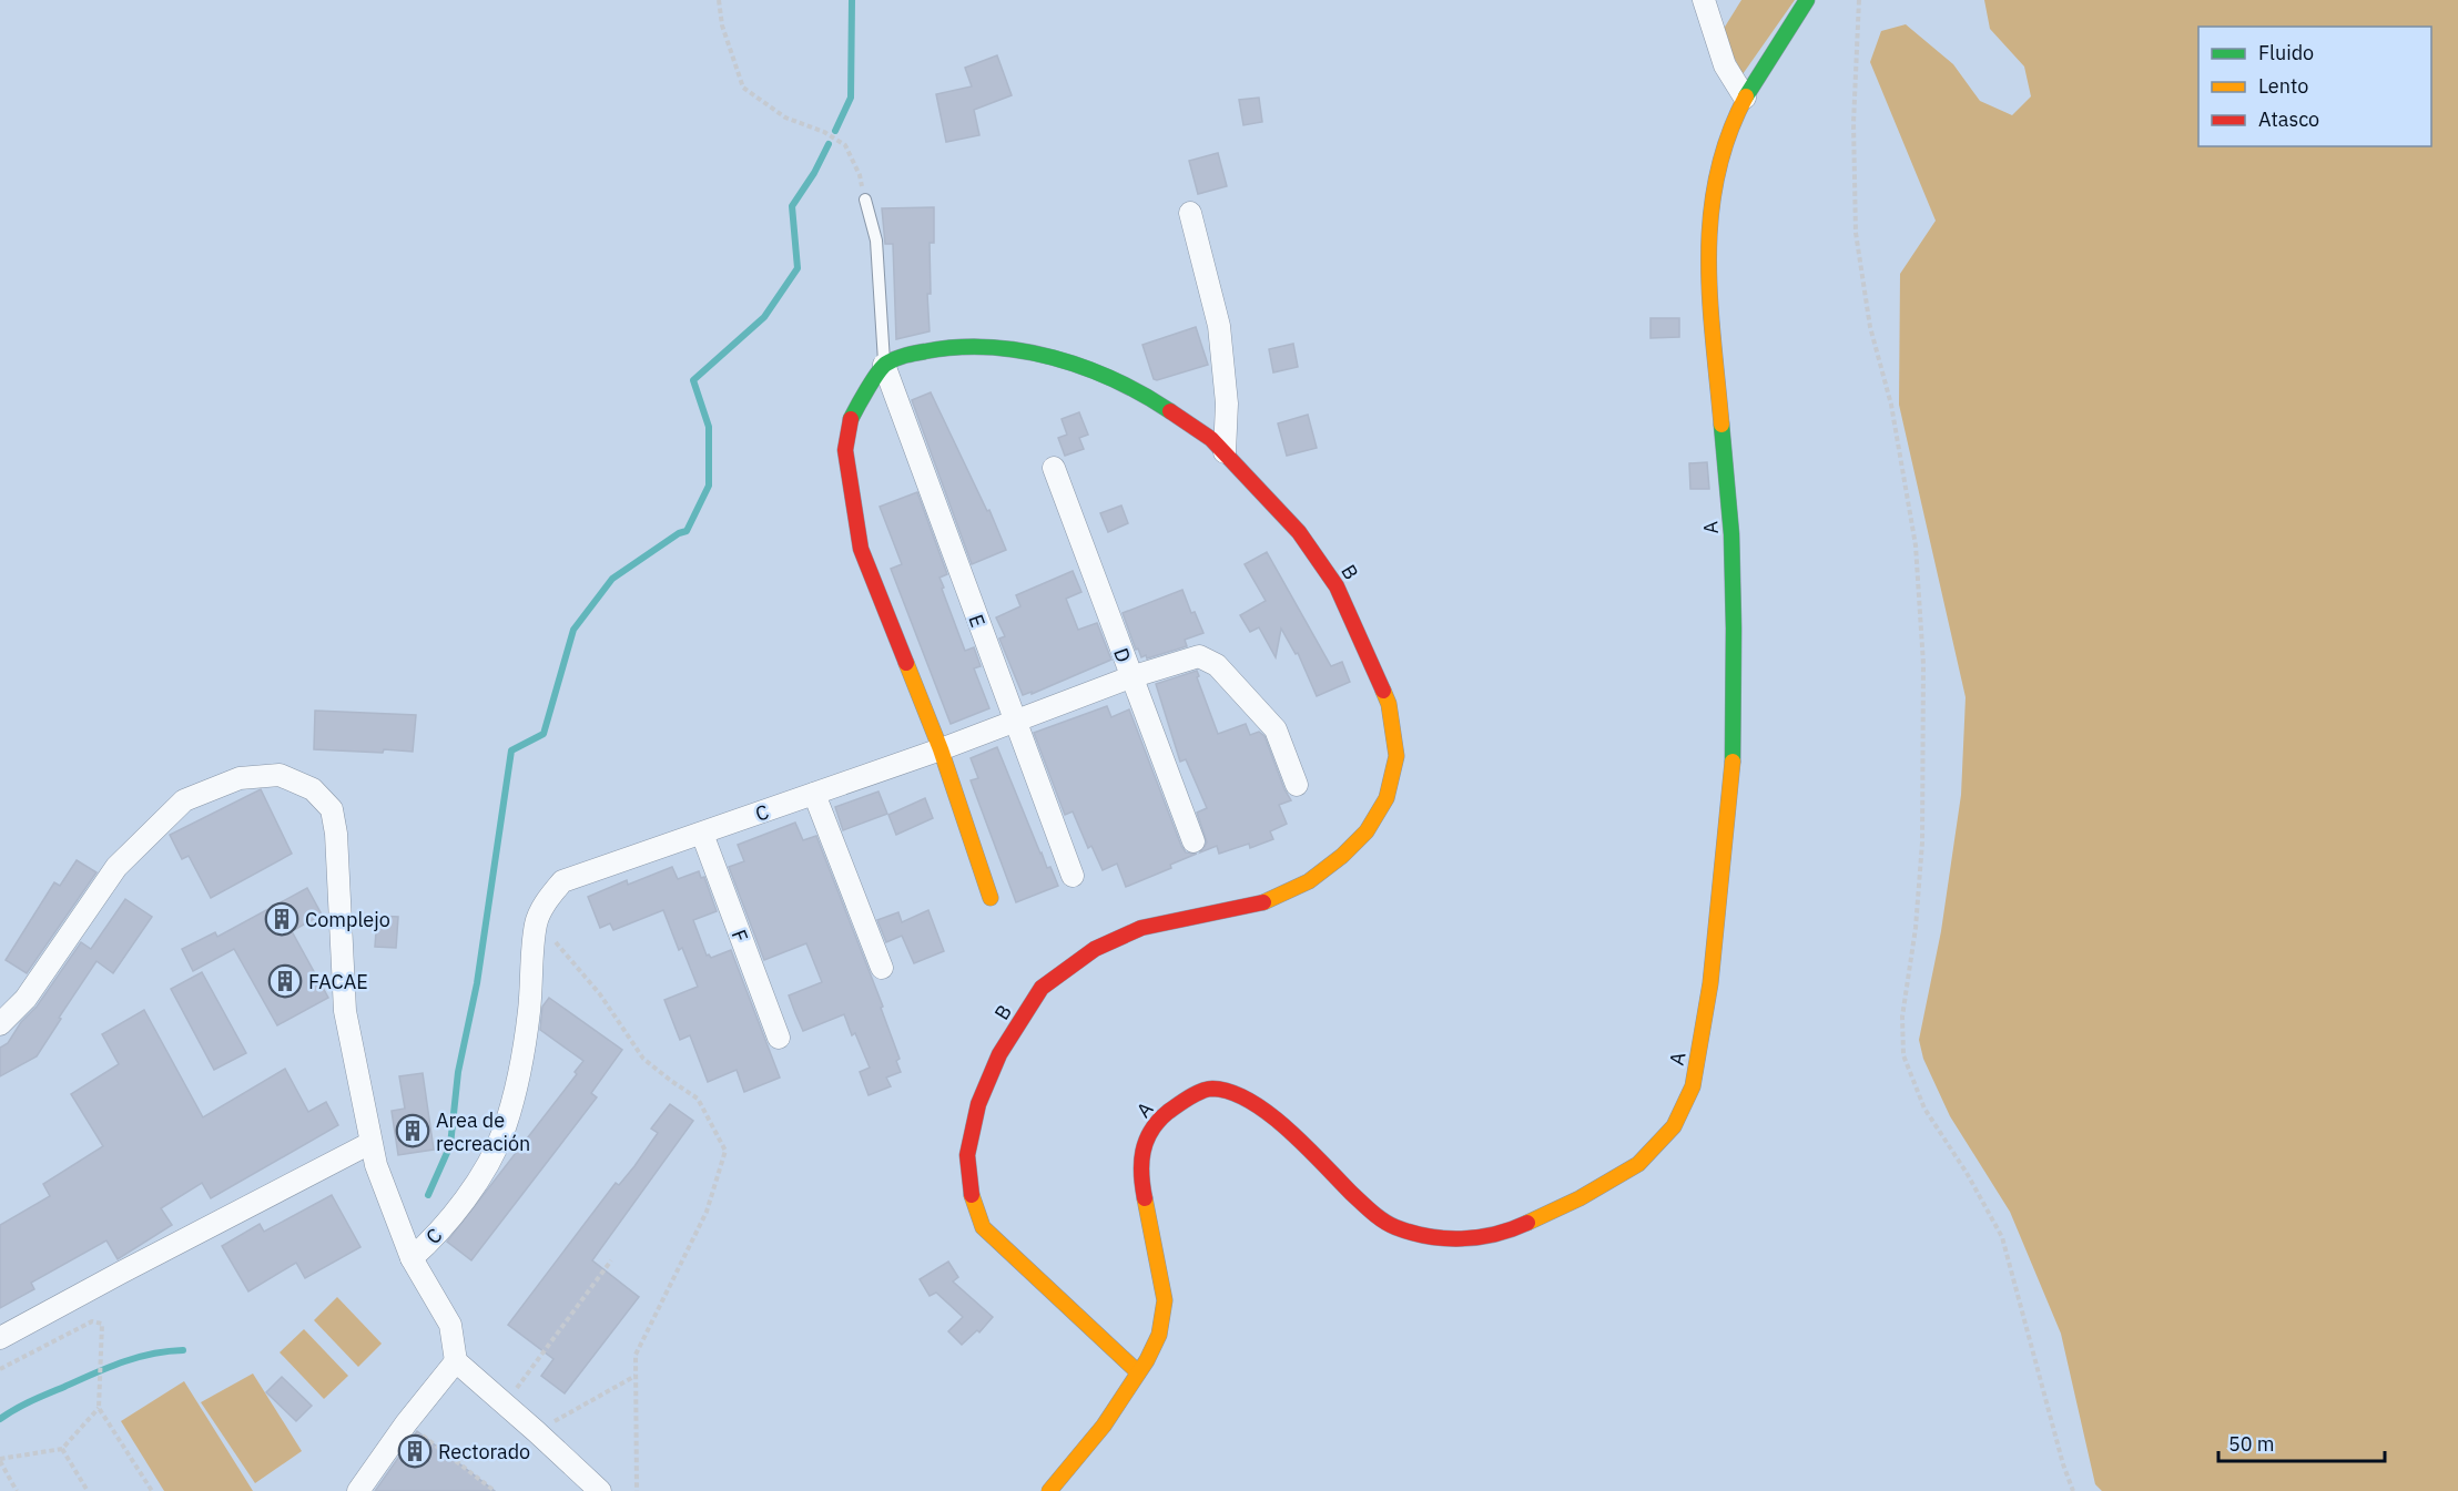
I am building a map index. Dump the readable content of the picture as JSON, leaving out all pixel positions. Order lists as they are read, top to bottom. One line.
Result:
{"streets":{"street":["A","B","E","D","C","F"]},"crossings":[["A","B"],["B","E"],["E","C"],["D","C"],["C","F"]],"places":{"building":["Complejo","FACAE","Area de recreación","Rectorado"]},"legend":["Fluido","Lento","Atasco"],"scale_bar":"50 m"}
